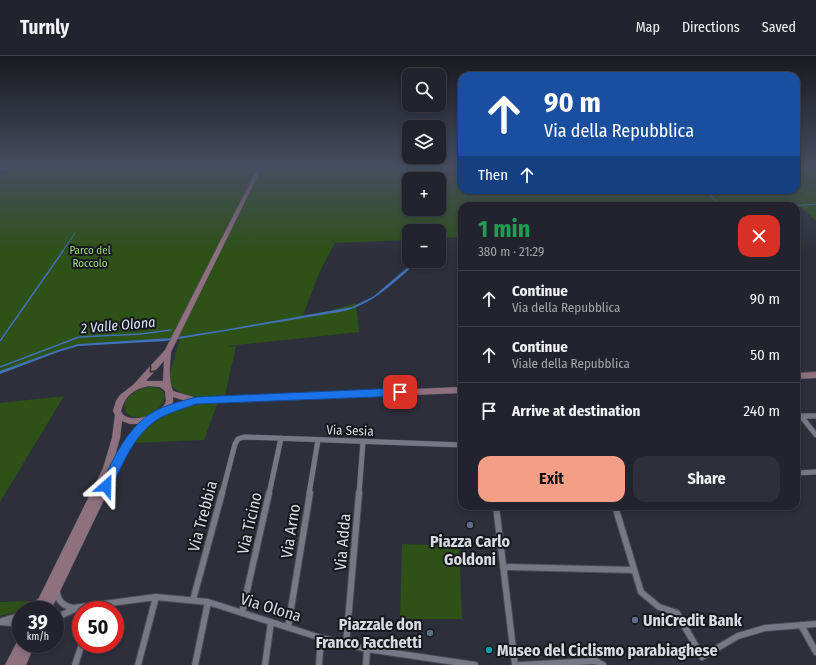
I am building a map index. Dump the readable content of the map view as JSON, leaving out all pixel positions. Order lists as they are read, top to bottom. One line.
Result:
{"streets":{"street":["Via Sesia","Via Trebbia","Via Ticino","Via Arno","Via Adda","Via Olona"]},"crossings":[["Via Sesia","Via Trebbia"],["Via Sesia","Via Ticino"],["Via Sesia","Via Arno"],["Via Sesia","Via Adda"],["Via Trebbia","Via Olona"],["Via Ticino","Via Olona"],["Via Arno","Via Olona"],["Via Adda","Via Olona"]],"water":["2 Valle Olona"],"parks":["Parco del Roccolo"],"places":["Piazza Carlo Goldoni","UniCredit Bank","Piazzale don Franco Facchetti","Museo del Ciclismo parabiaghese"],"page":{"header":"Turnly","nav":["Map","Directions","Saved"],"map_buttons":["+","−"],"turn":["90 m","Via della Repubblica"],"then":"Then","heading":["1 min","380 m · 21:29"],"list":[{"name":"Continue","note":"Via della Repubblica","value":"90 m"},{"name":"Continue","note":"Viale della Repubblica","value":"50 m"},{"name":"Arrive at destination","value":"240 m"}],"buttons":["Exit","Share"],"speed":"39 km/h","limit":"50"}}
